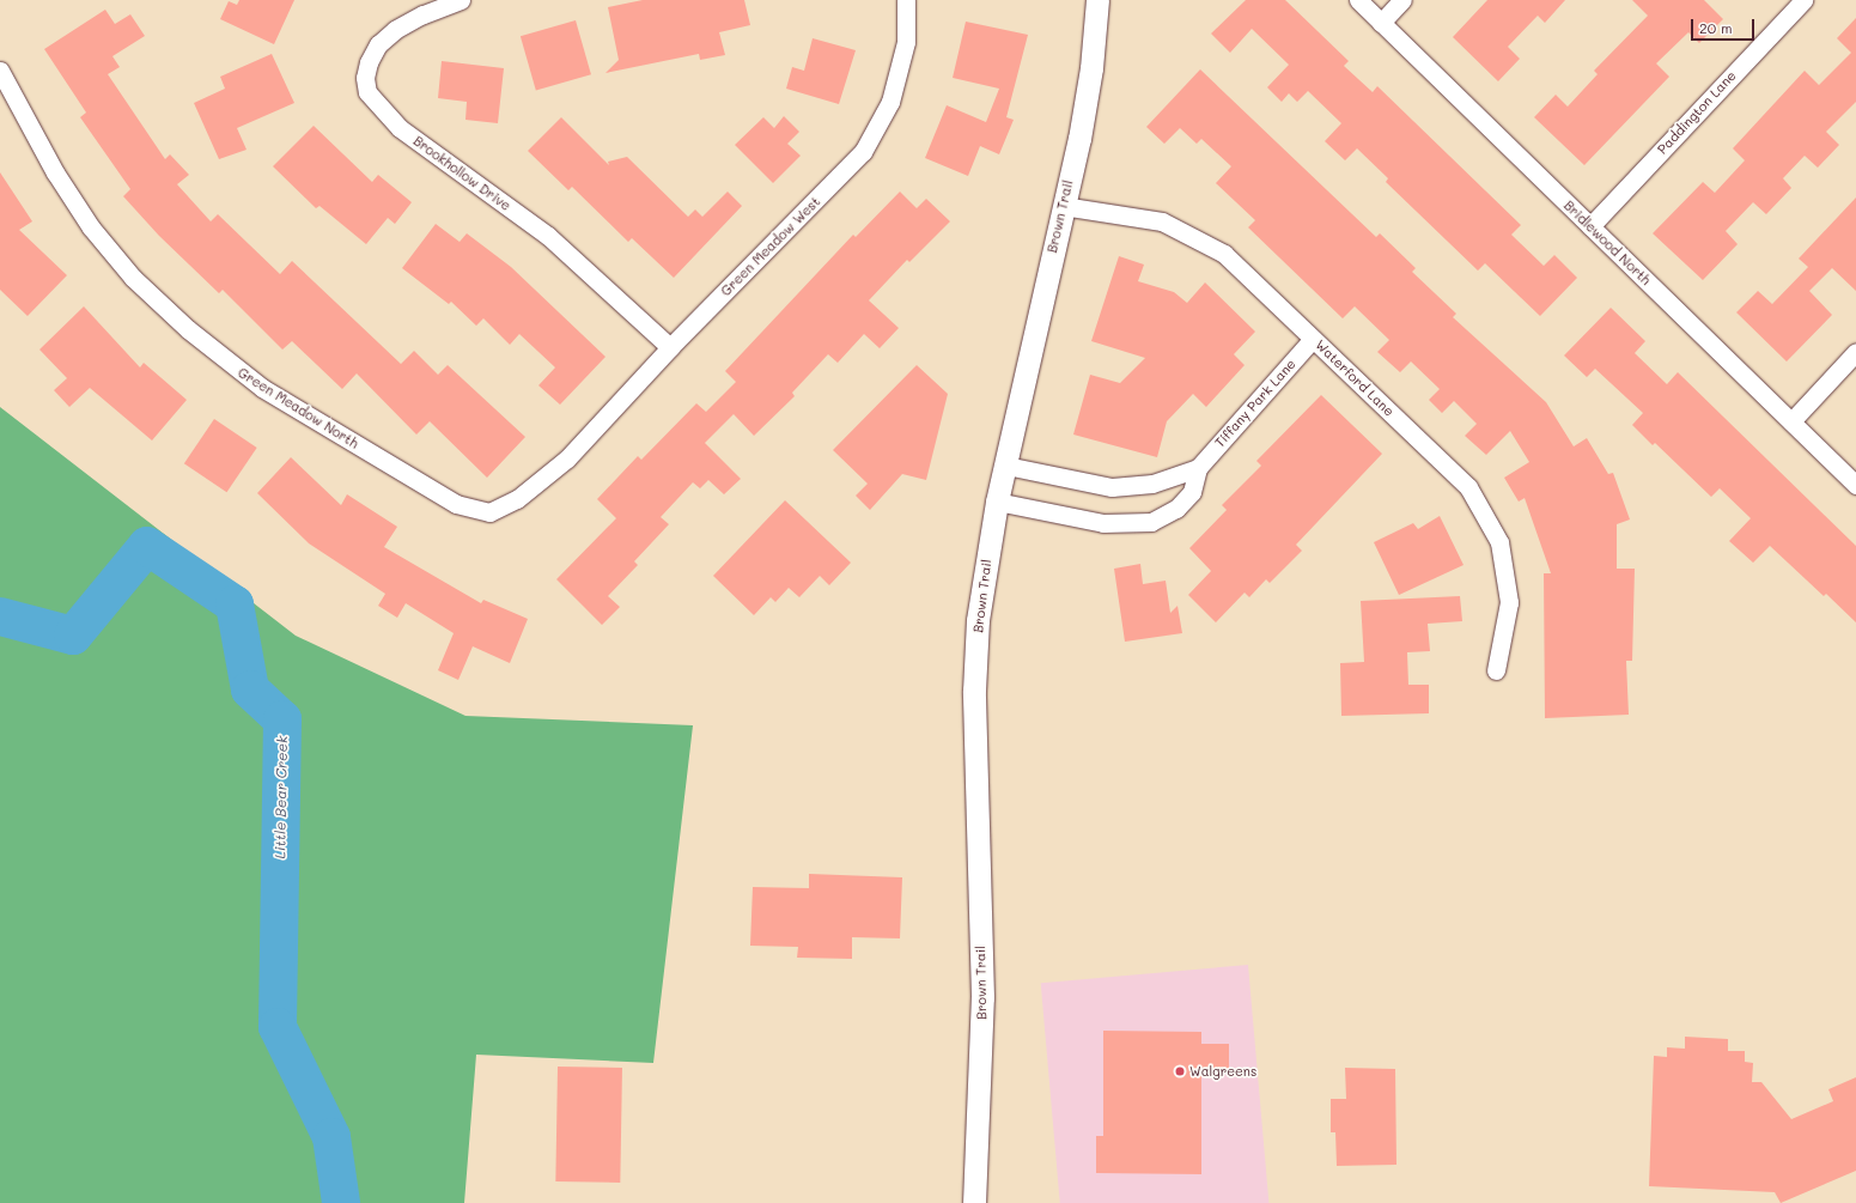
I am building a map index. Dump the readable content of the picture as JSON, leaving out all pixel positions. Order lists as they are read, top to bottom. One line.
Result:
{"streets":{"street":["Paddington Lane","Brookhollow Drive","Brown Trail","Bridlewood North","Green Meadow West","Waterford Lane","Tiffany Park Lane","Green Meadow North"]},"crossings":[["Paddington Lane","Bridlewood North"],["Brookhollow Drive","Green Meadow West"],["Brown Trail","Waterford Lane"],["Brown Trail","Tiffany Park Lane"],["Green Meadow West","Green Meadow North"],["Waterford Lane","Tiffany Park Lane"]],"water":["Little Bear Creek"],"places":["Walgreens"],"scale_bar":"20 m"}
